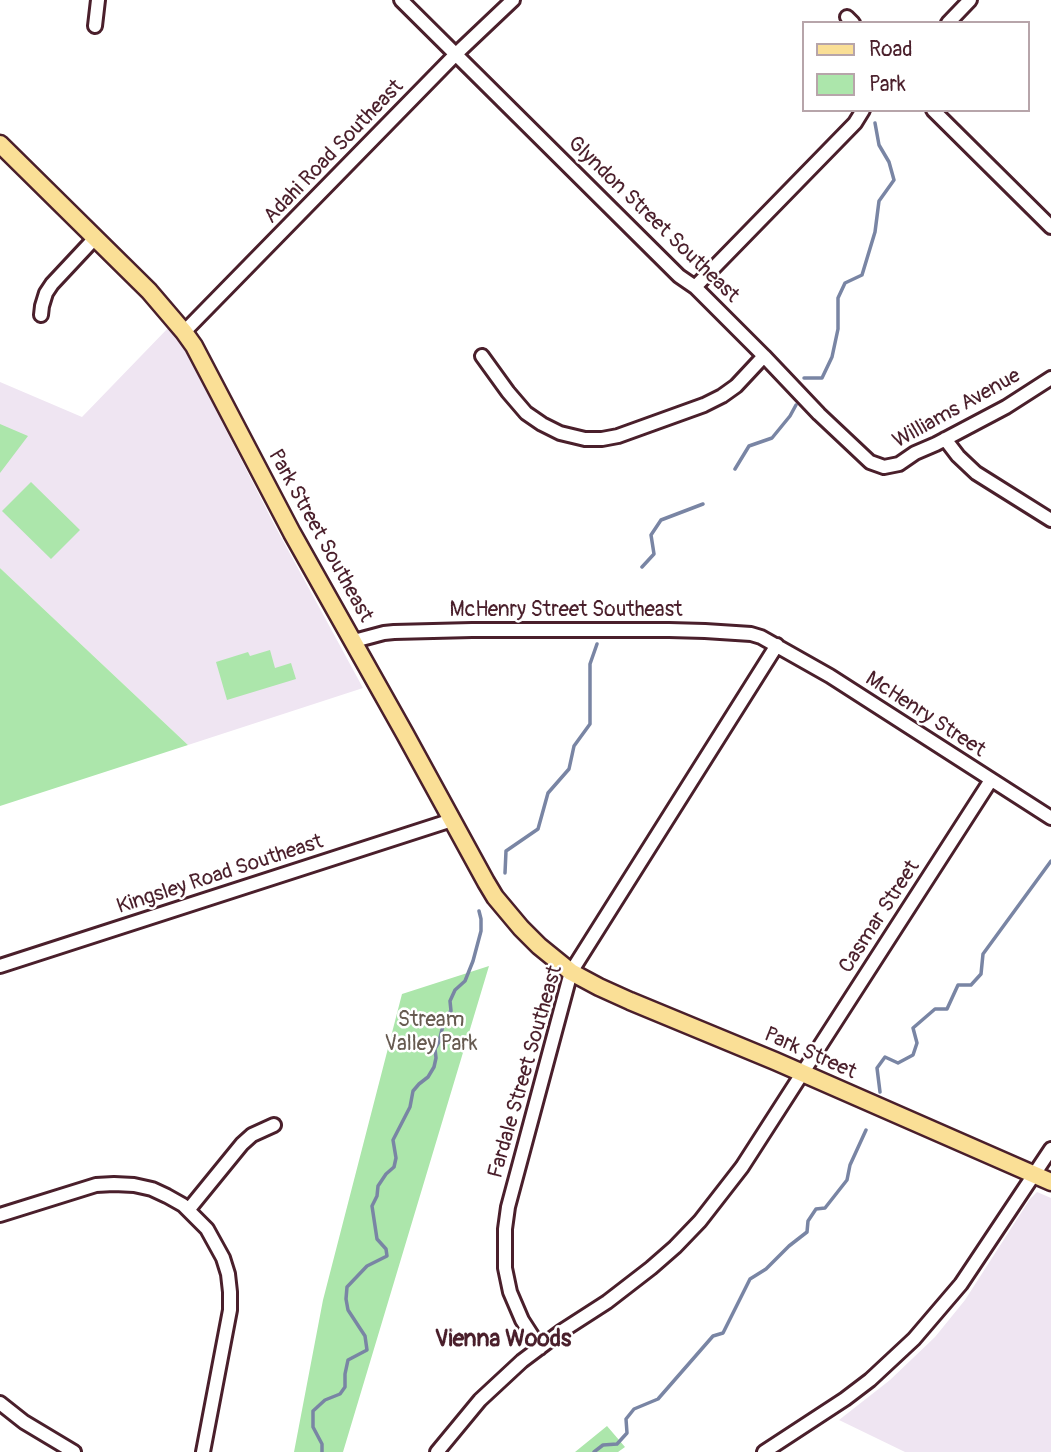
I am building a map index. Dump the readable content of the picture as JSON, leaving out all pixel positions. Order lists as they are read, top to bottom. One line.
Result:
{"streets":{"main road":["Park Street Southeast","Park Street"],"street":["Adahi Road Southeast","Glyndon Street Southeast","Williams Avenue","McHenry Street Southeast","McHenry Street","Kingsley Road Southeast","Casmar Street","Fardale Street Southeast"]},"crossings":[["Adahi Road Southeast","Glyndon Street Southeast"],["Adahi Road Southeast","Park Street Southeast"],["Glyndon Street Southeast","Williams Avenue"],["Park Street Southeast","McHenry Street Southeast"],["Park Street Southeast","Kingsley Road Southeast"],["Park Street Southeast","Park Street"],["Park Street Southeast","Fardale Street Southeast"],["McHenry Street Southeast","McHenry Street"],["McHenry Street Southeast","Fardale Street Southeast"],["McHenry Street","Casmar Street"],["McHenry Street","Fardale Street Southeast"],["Casmar Street","Park Street"],["Casmar Street","Fardale Street Southeast"],["Park Street","Fardale Street Southeast"]],"districts":["Vienna Woods"],"parks":["Stream Valley Park"],"legend":["Road","Park"]}
